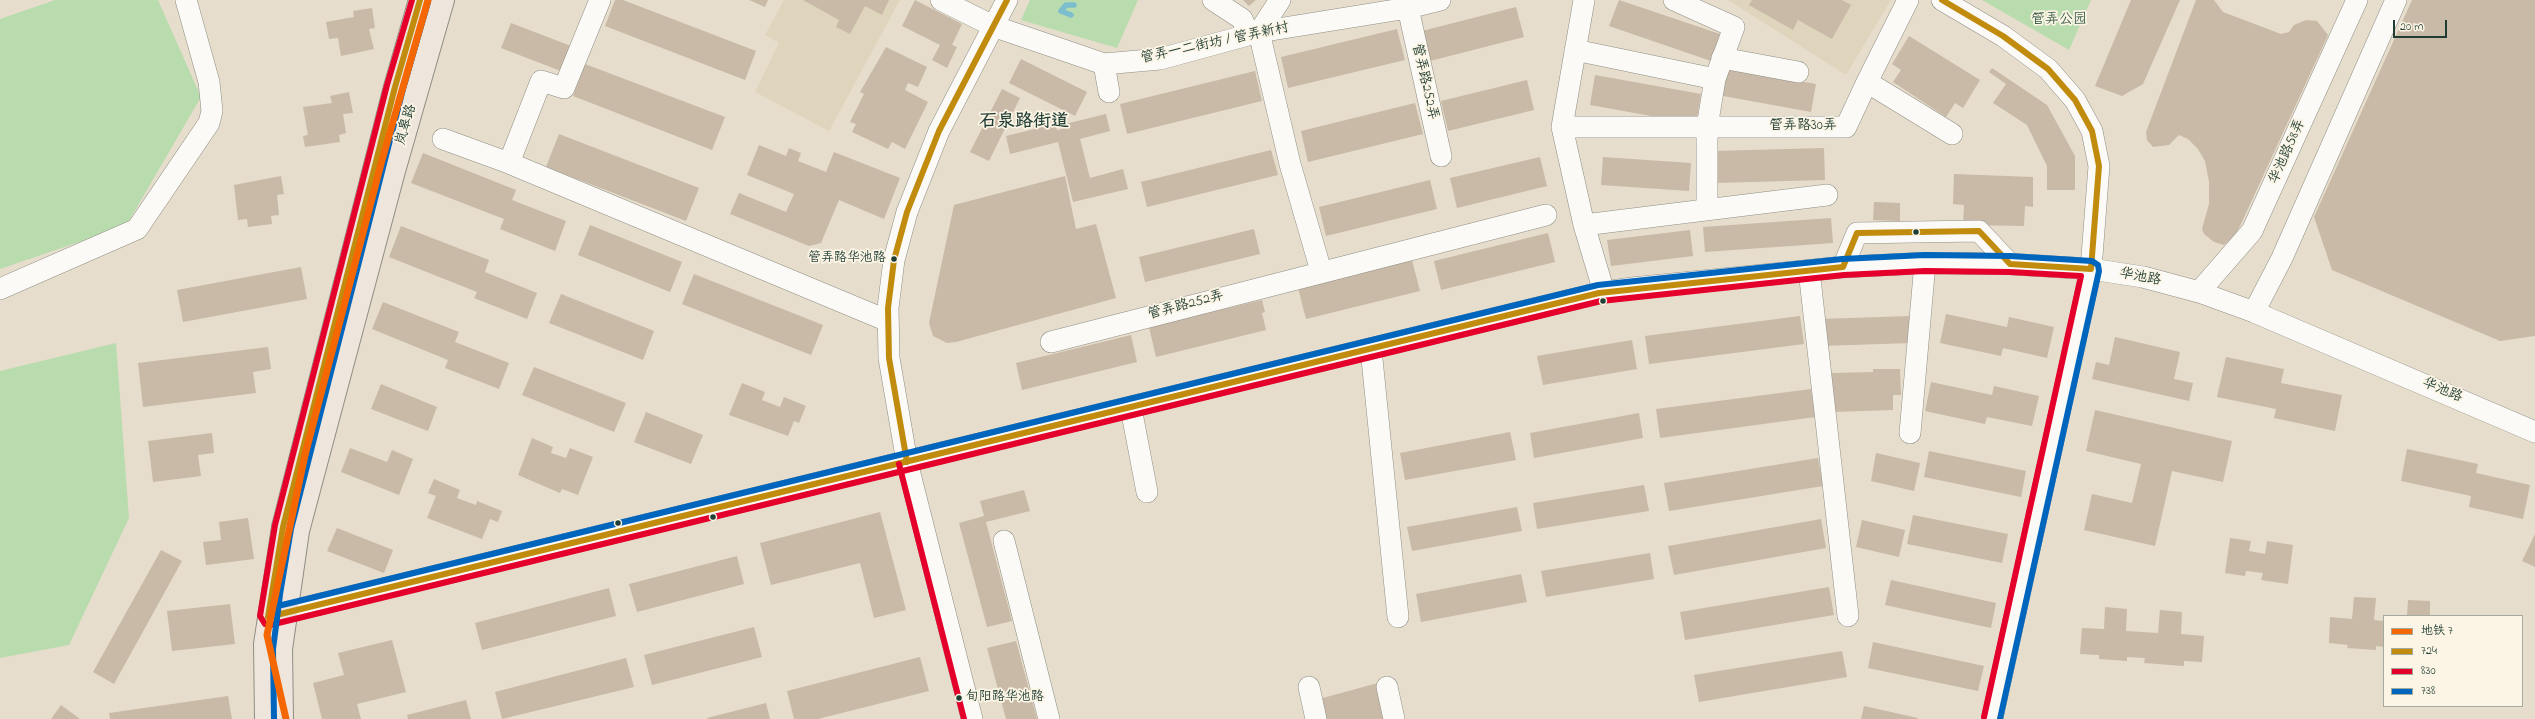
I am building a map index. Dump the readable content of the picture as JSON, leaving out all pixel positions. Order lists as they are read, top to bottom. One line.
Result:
{"streets":{"main road":["岚皋路"],"street":["管弄一二街坊 / 管弄新村","管弄路252弄","管弄路30弄","华池路58弄","华池路"]},"crossings":[["管弄一二街坊 / 管弄新村","管弄路252弄"],["岚皋路","华池路"],["华池路58弄","华池路"]],"districts":["石泉路街道"],"parks":["管弄公园"],"places":["管弄路华池路","旬阳路华池路"],"lines":["metro line 7","transit line 724","transit line 830","transit line 738"],"legend":["地铁 7","724","830","738"],"scale_bar":"20 m"}
